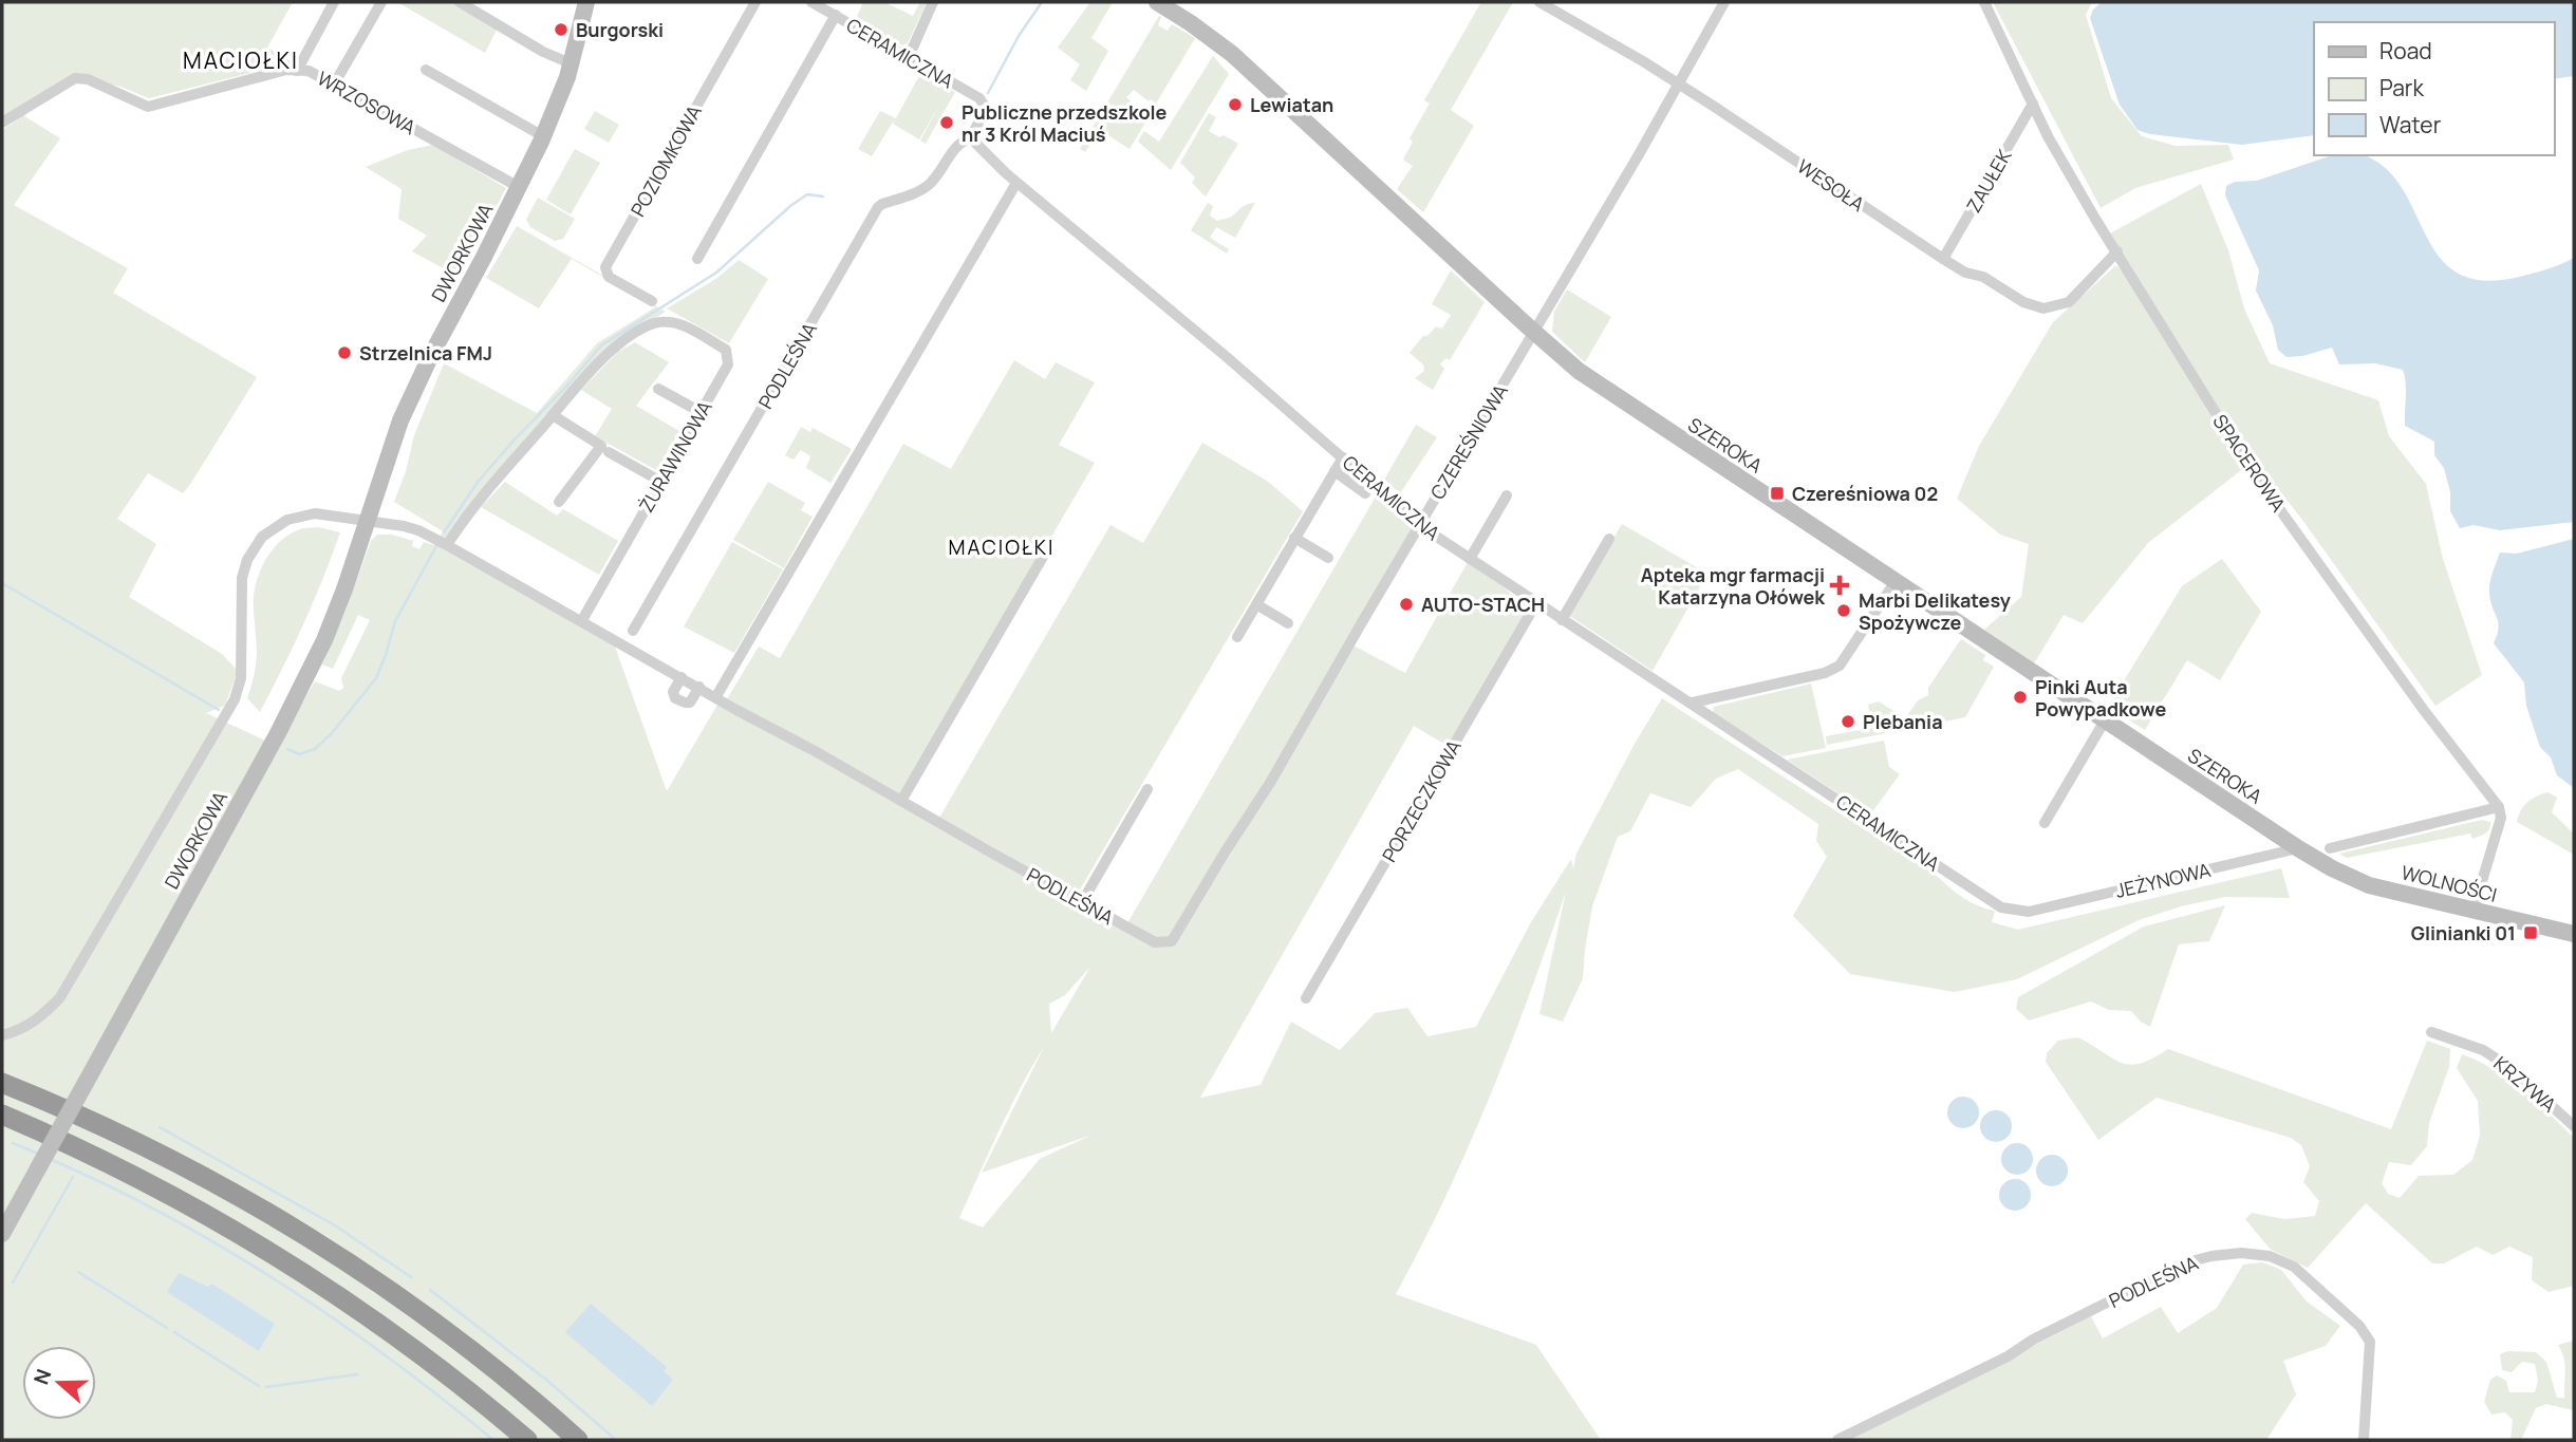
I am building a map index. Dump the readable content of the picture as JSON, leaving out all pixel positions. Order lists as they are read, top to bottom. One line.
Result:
{"streets":{"street":["CERAMICZNA","WRZOSOWA","POZIOMKOWA","ZAUŁEK","WESOŁA","DWORKOWA","PODLEŚNA","CZEREŚNIOWA","SZEROKA","ŻURAWINOWA","SPACEROWA","PORZECZKOWA","JEŻYNOWA","WOLNOŚCI","KRZYWA"]},"crossings":[["CERAMICZNA","PODLEŚNA"],["CERAMICZNA","CZEREŚNIOWA"],["CERAMICZNA","PORZECZKOWA"],["CERAMICZNA","JEŻYNOWA"],["WRZOSOWA","DWORKOWA"],["ZAUŁEK","WESOŁA"],["ZAUŁEK","SPACEROWA"],["WESOŁA","CZEREŚNIOWA"],["WESOŁA","SPACEROWA"],["DWORKOWA","PODLEŚNA"],["PODLEŚNA","CZEREŚNIOWA"],["PODLEŚNA","ŻURAWINOWA"],["CZEREŚNIOWA","SZEROKA"],["SZEROKA","JEŻYNOWA"],["SZEROKA","WOLNOŚCI"]],"districts":["MACIOŁKI","MACIOŁKI"],"places":{"other":["Burgorski","Lewiatan","Publiczne przedszkole nr 3 Król Maciuś","Strzelnica FMJ","AUTO-STACH","Marbi Delikatesy Spożywcze","Pinki Auta Powypadkowe","Plebania"],"transit":["Czereśniowa 02","Glinianki 01"],"health":["Apteka mgr farmacji Katarzyna Ołówek"]},"legend":["Road","Park","Water"],"north":"left"}
